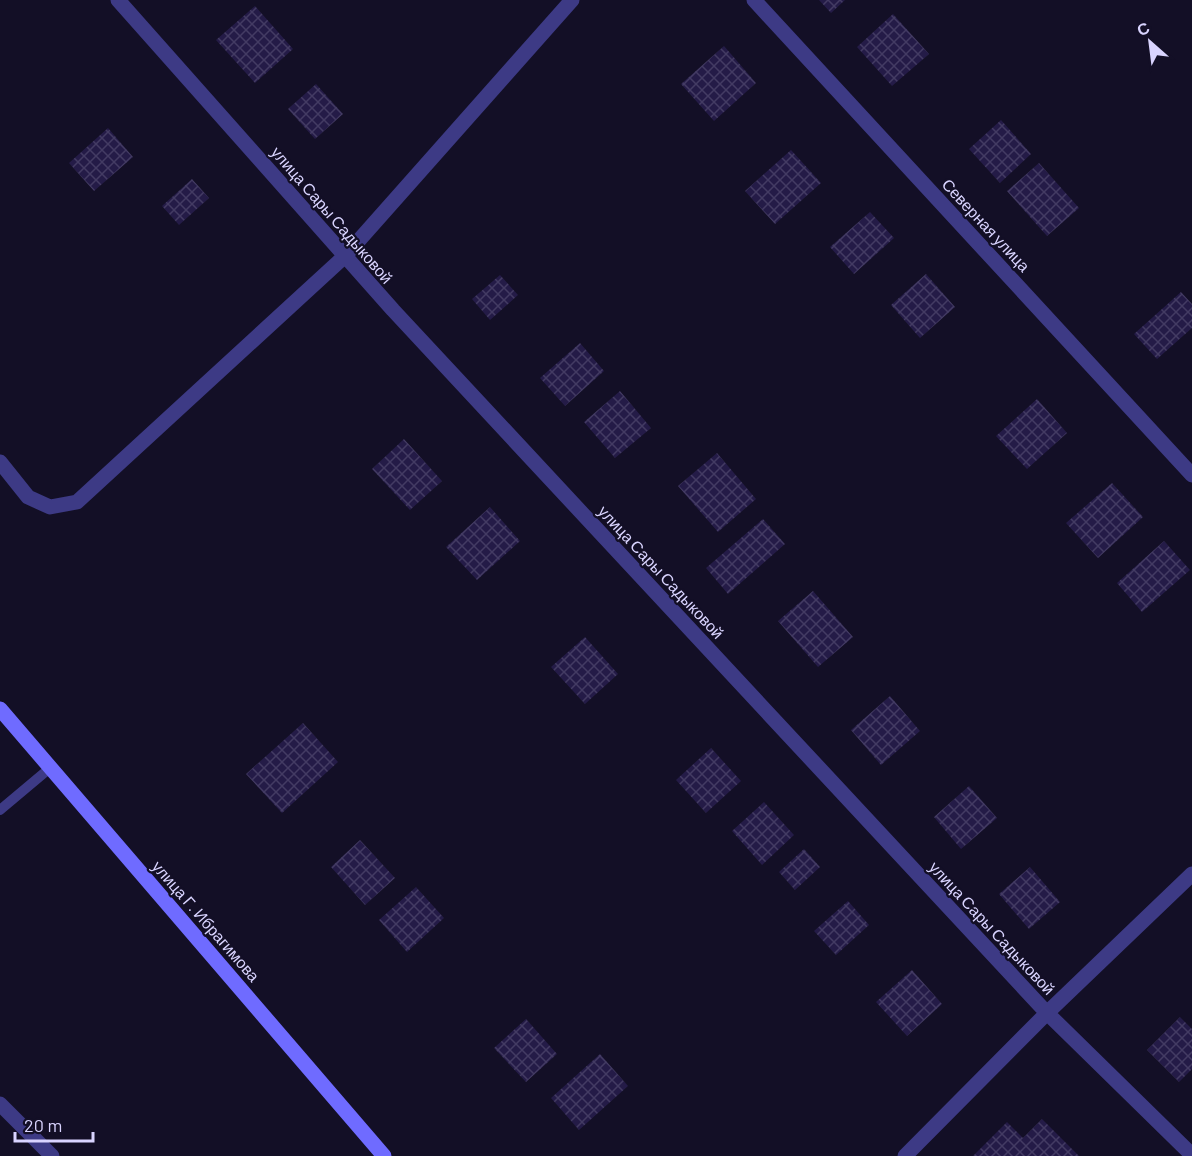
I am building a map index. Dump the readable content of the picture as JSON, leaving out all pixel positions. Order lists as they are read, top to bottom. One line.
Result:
{"streets":{"street":["улица Сары Садыковой","Северная улица","улица Г. Ибрагимова"]},"scale_bar":"20 m","north":"top left"}
